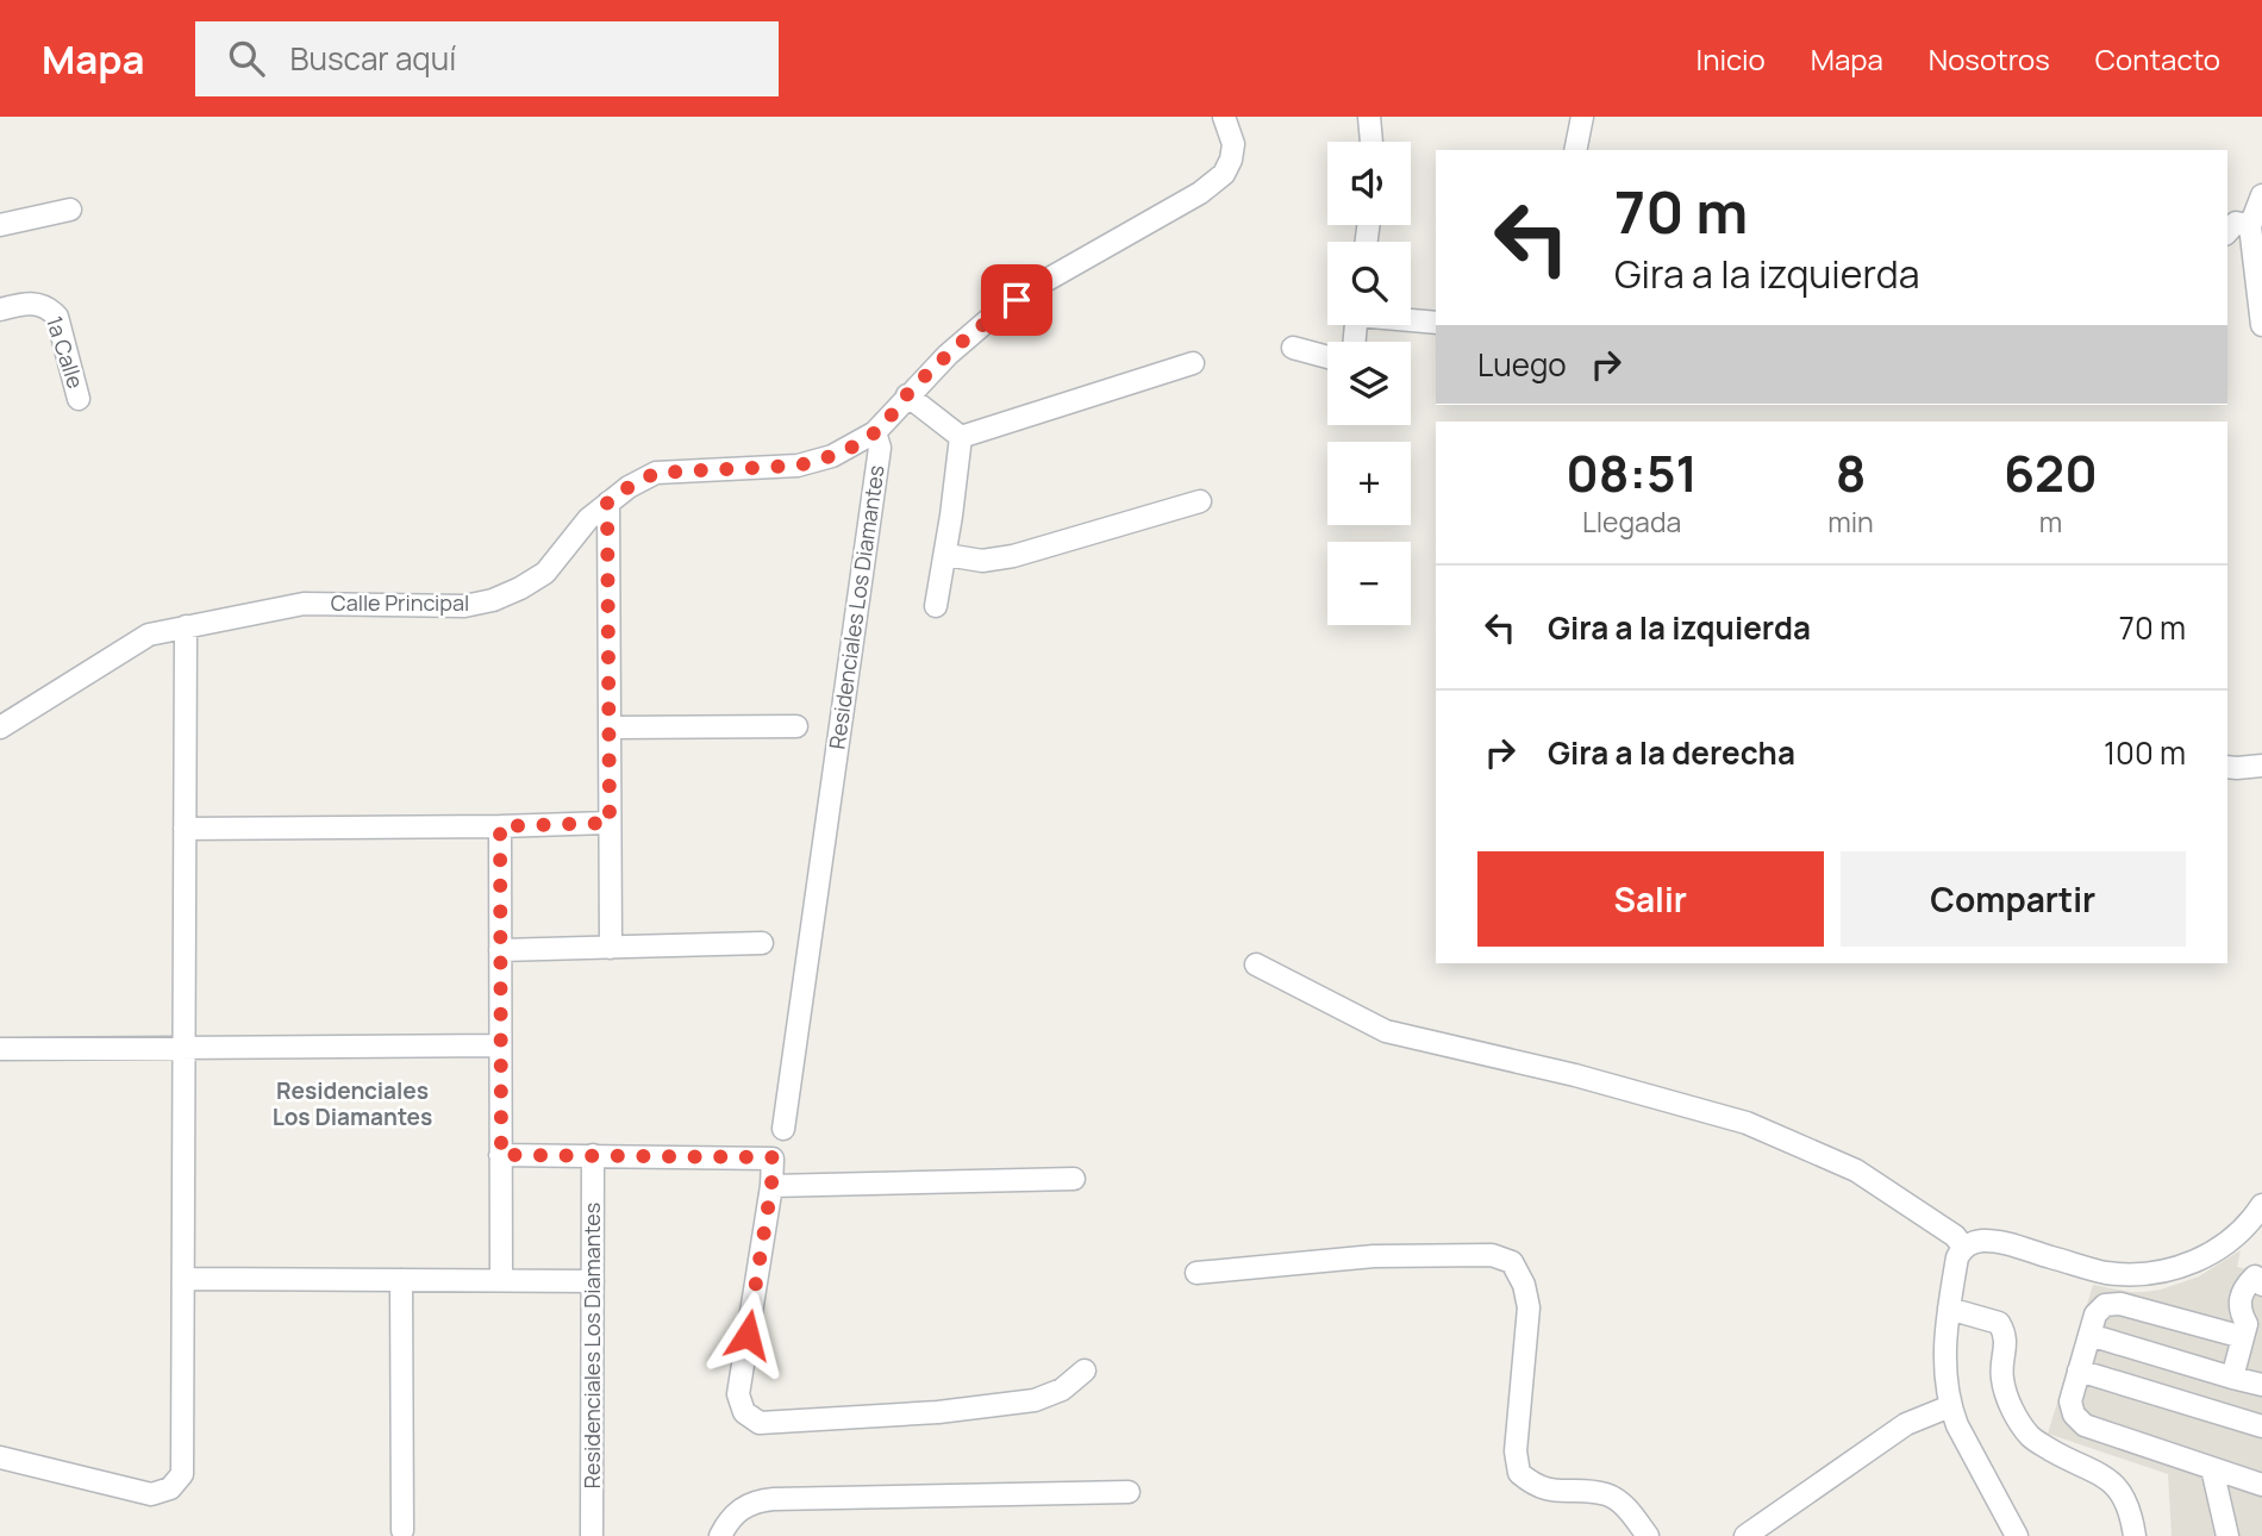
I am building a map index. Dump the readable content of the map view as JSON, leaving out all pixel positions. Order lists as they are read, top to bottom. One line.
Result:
{"streets":{"street":["1a Calle","Calle Principal","Residenciales Los Diamantes"]},"crossings":[["Calle Principal","Residenciales Los Diamantes"]],"districts":["Residenciales Los Diamantes"],"page":{"header":"Mapa","search":"Buscar aquí","nav":["Inicio","Mapa","Nosotros","Contacto"],"map_buttons":["+","−"],"turn":["70 m","Gira a la izquierda"],"then":"Luego","eta":["08:51","Llegada","8","min","620","m"],"list":[{"name":"Gira a la izquierda","value":"70 m"},{"name":"Gira a la derecha","value":"100 m"}],"buttons":["Salir","Compartir"]}}
